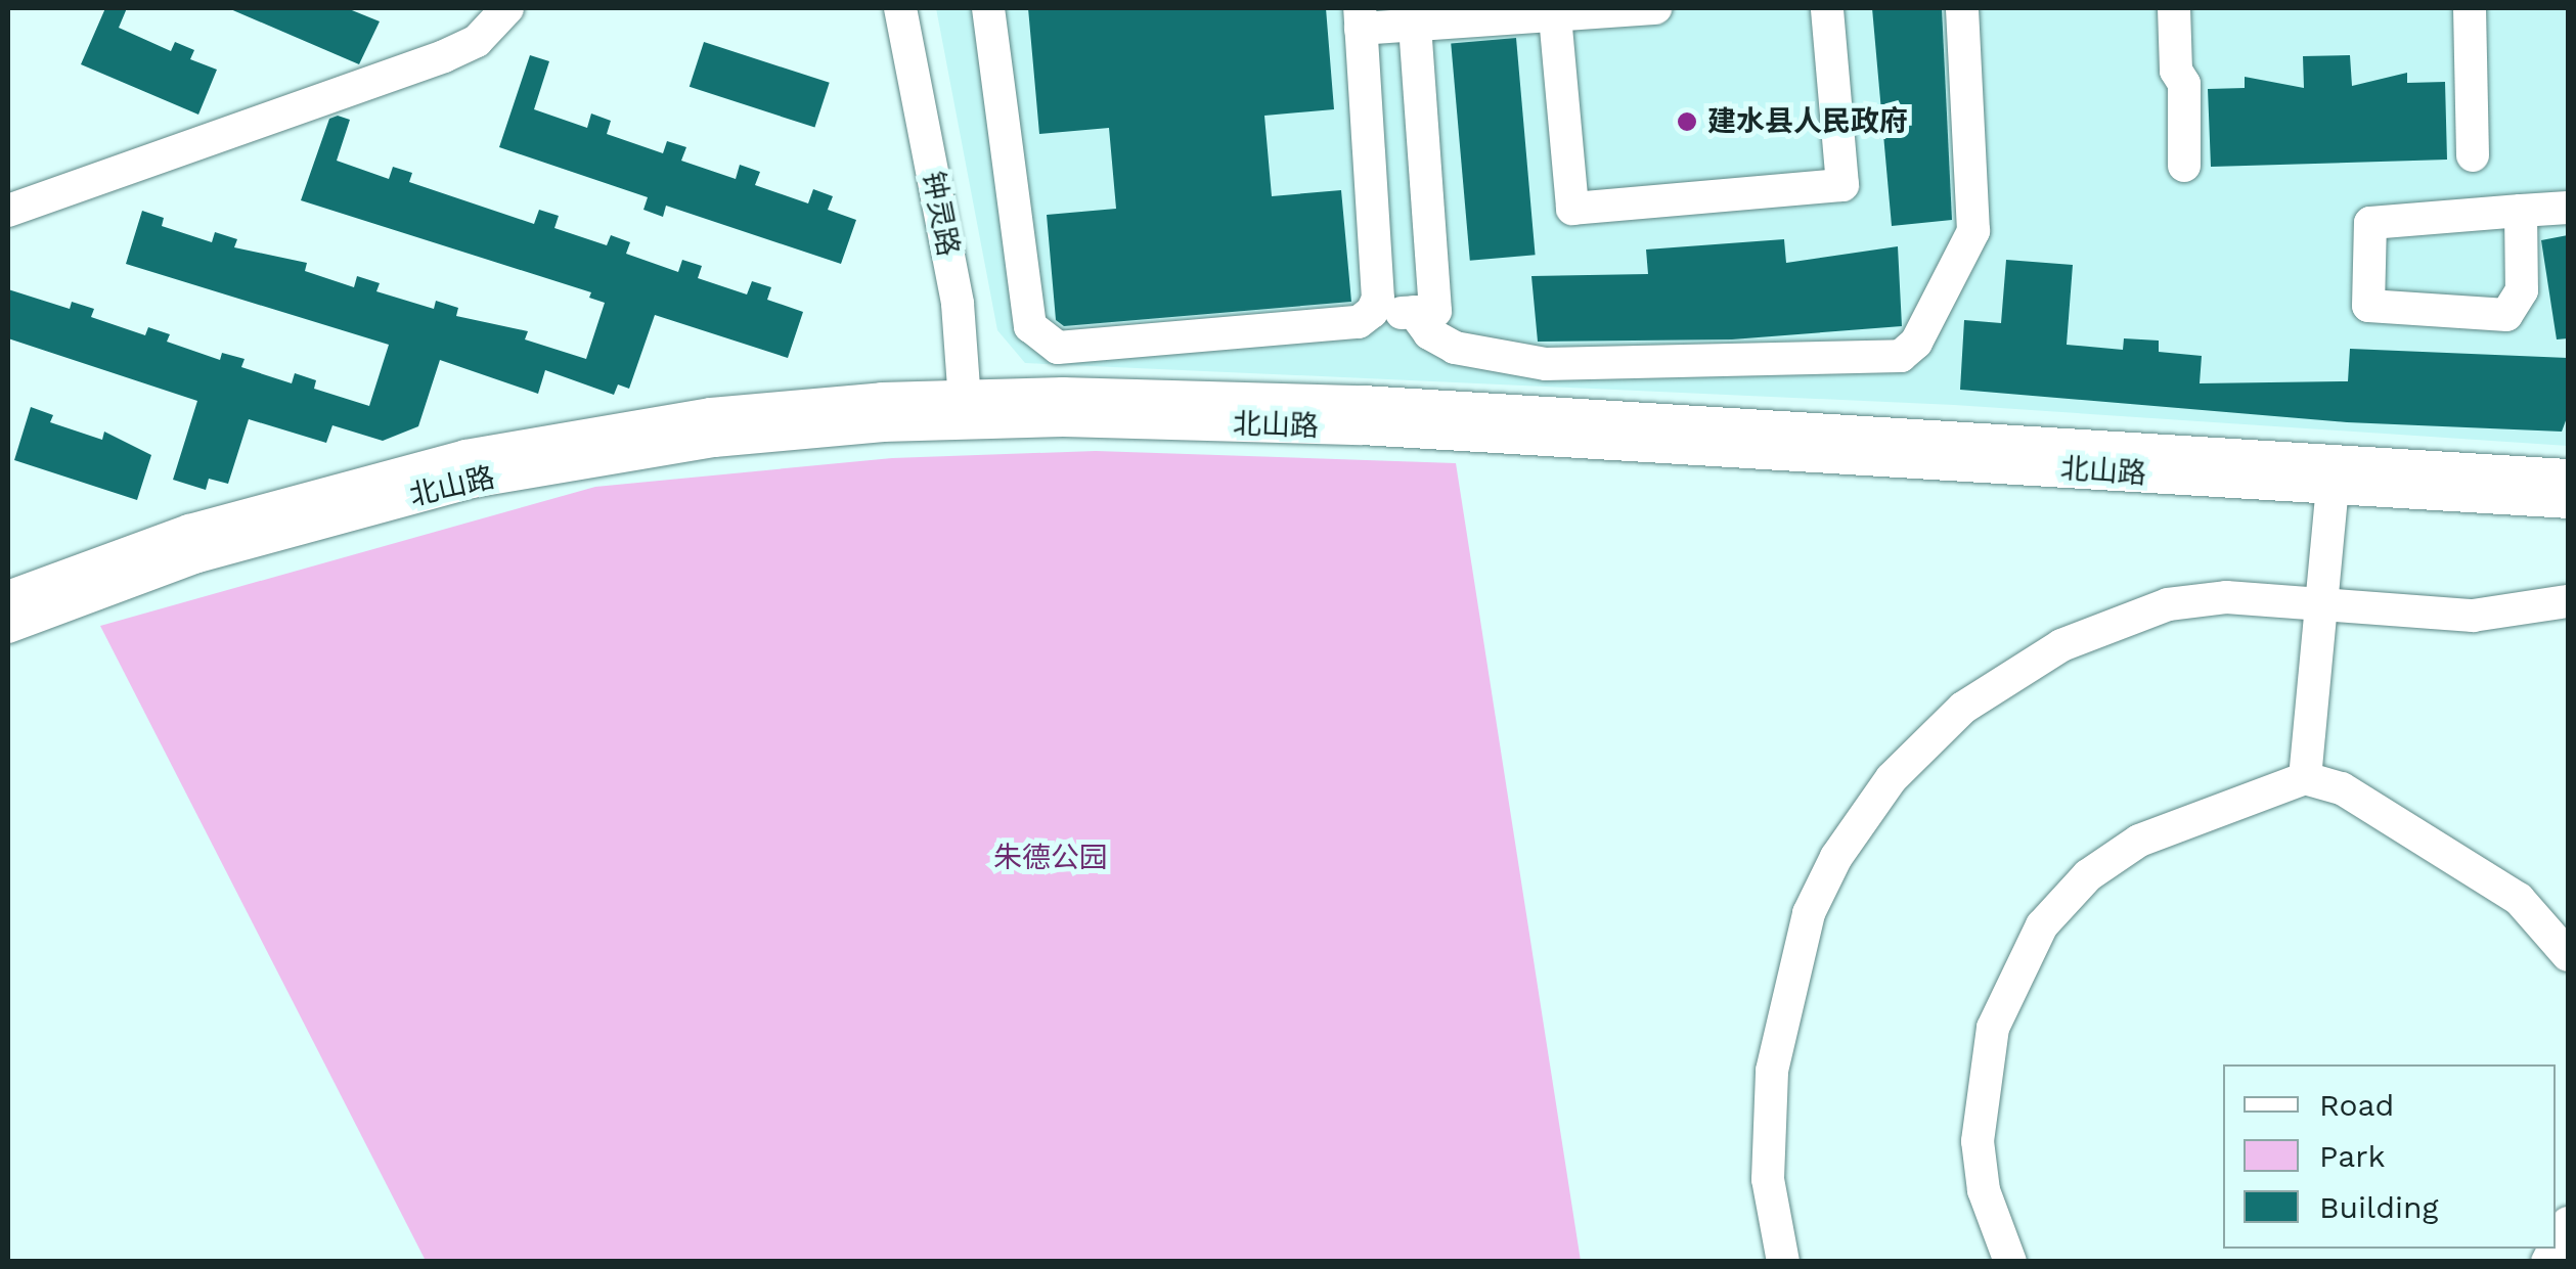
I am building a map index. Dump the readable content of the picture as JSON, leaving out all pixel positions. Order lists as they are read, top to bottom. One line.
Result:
{"streets":{"street":["钟灵路","北山路"]},"crossings":[["钟灵路","北山路"]],"parks":["朱德公园"],"places":["建水县人民政府"],"legend":["Road","Park","Building"]}
